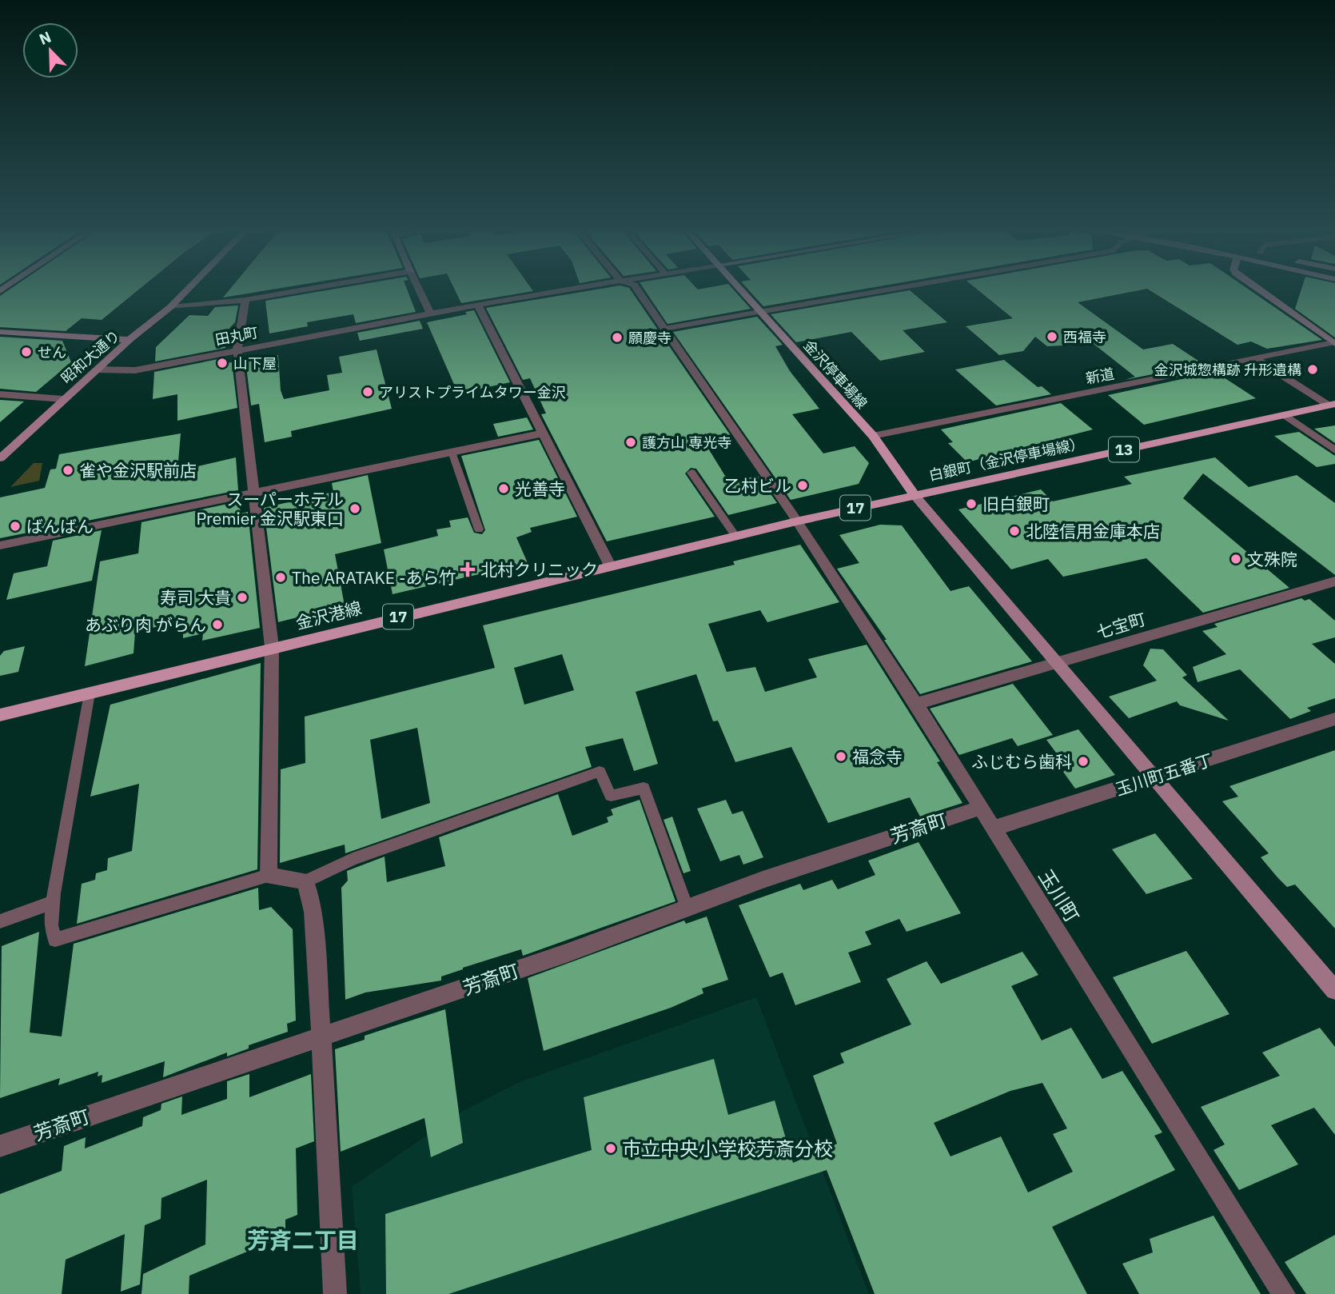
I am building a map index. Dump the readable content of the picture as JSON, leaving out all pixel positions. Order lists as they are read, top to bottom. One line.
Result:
{"streets":{"main road":["金沢停車場線","13","白銀町（金沢停車場線）","17","金沢港線"],"street":["田丸町","昭和大通り","新道","七宝町","玉川町五番丁","芳斎町","玉川町"]},"crossings":[["田丸町","昭和大通り"],["金沢停車場線","新道"],["金沢停車場線","白銀町（金沢停車場線）"],["金沢停車場線","17"],["白銀町（金沢停車場線）","17"],["17","金沢港線"],["17","玉川町"],["金沢港線","玉川町"],["七宝町","玉川町"],["玉川町五番丁","玉川町"],["芳斎町","玉川町"]],"districts":["芳斉二丁目"],"places":{"other":["西福寺","願慶寺","せん","山下屋","金沢城惣構跡 升形遺構","アリストプライムタワー金沢","護方山 専光寺","雀や金沢駅前店","乙村ビル","光善寺","旧白銀町","スーパーホテル Premier 金沢駅東口","ばんばん","北陸信用金庫本店","文殊院","The ARATAKE -あら竹","寿司 大貴","あぶり肉 がらん","福念寺","ふじむら歯科","市立中央小学校芳斎分校"],"health":["北村クリニック"]},"north":"top left"}
